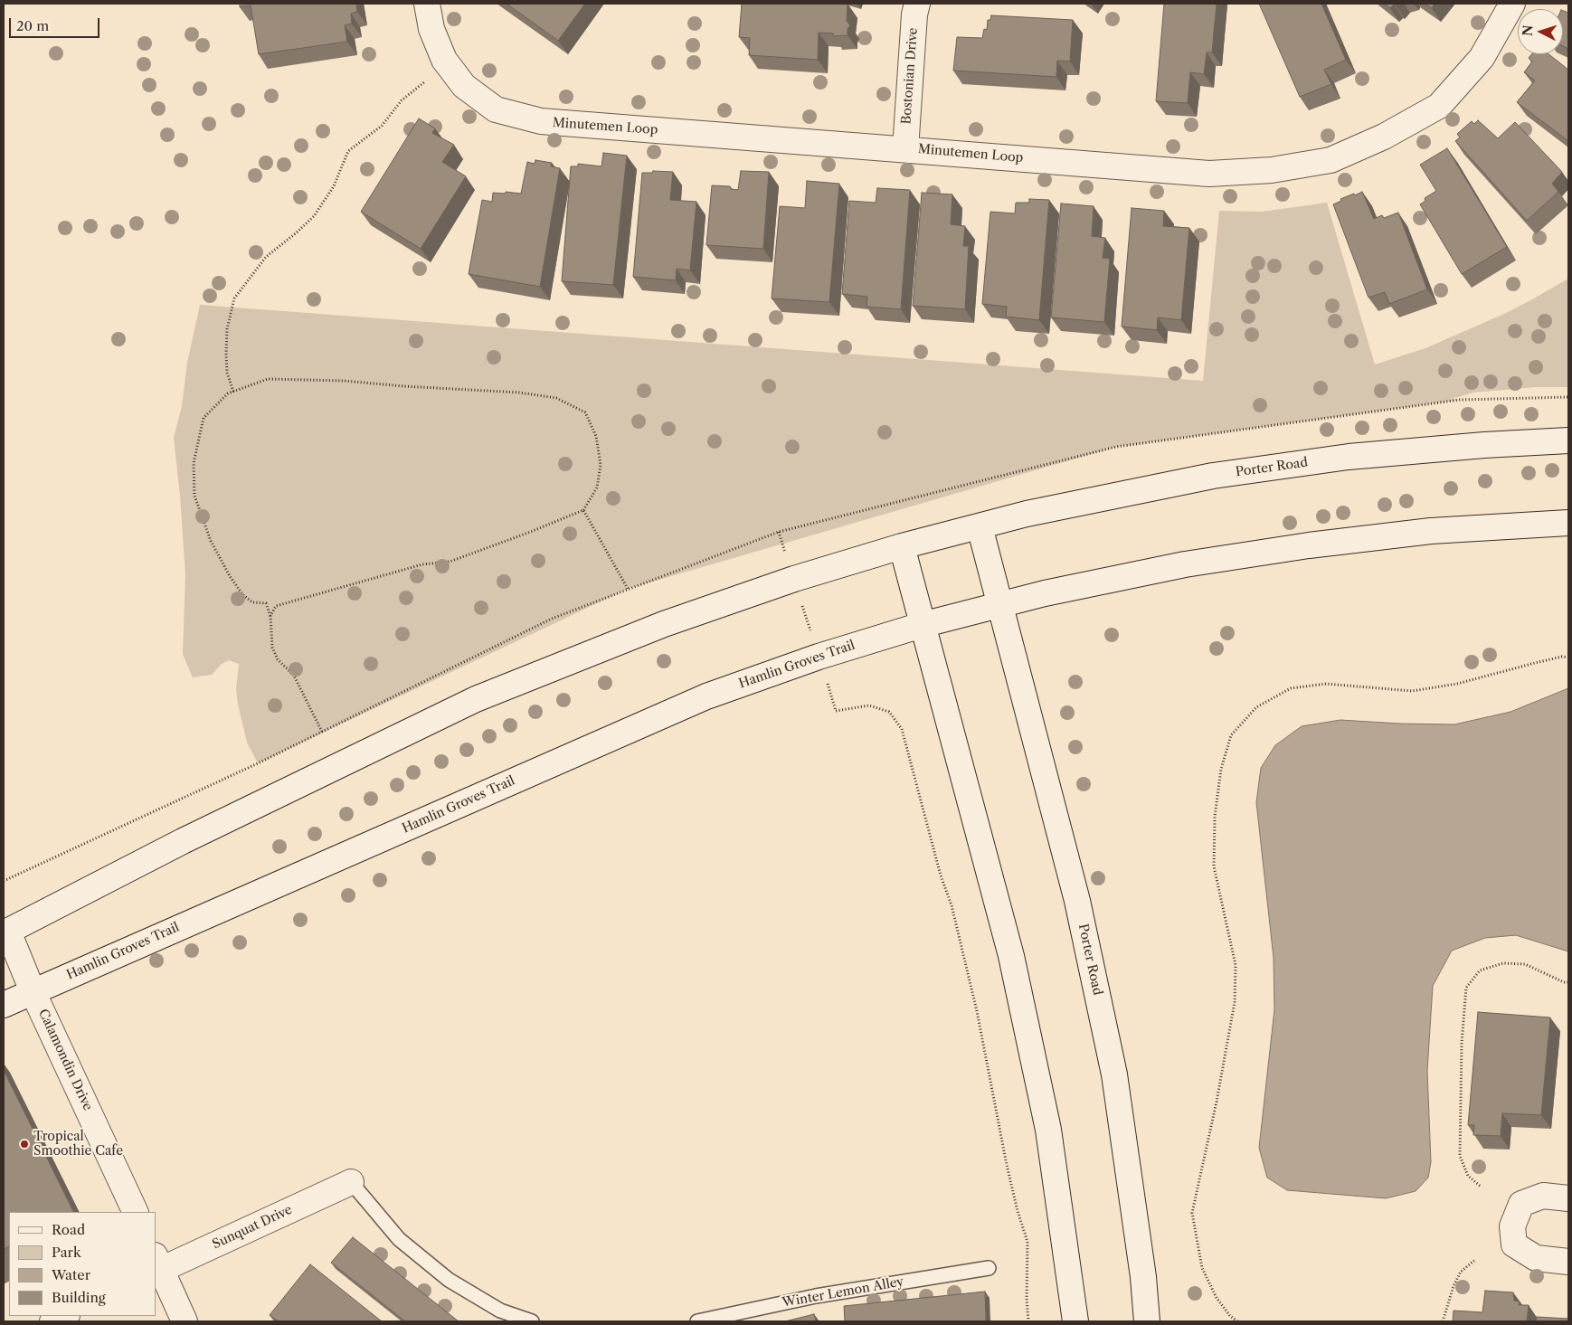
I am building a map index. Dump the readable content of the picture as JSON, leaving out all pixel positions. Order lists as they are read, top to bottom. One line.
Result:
{"streets":{"street":["Bostonian Drive","Minutemen Loop","Porter Road","Hamlin Groves Trail","Calamondin Drive","Sunquat Drive"],"lane":["Winter Lemon Alley"]},"crossings":[["Bostonian Drive","Minutemen Loop"],["Hamlin Groves Trail","Calamondin Drive"]],"places":["Tropical Smoothie Cafe"],"legend":["Road","Park","Water","Building"],"scale_bar":"20 m","north":"left"}
